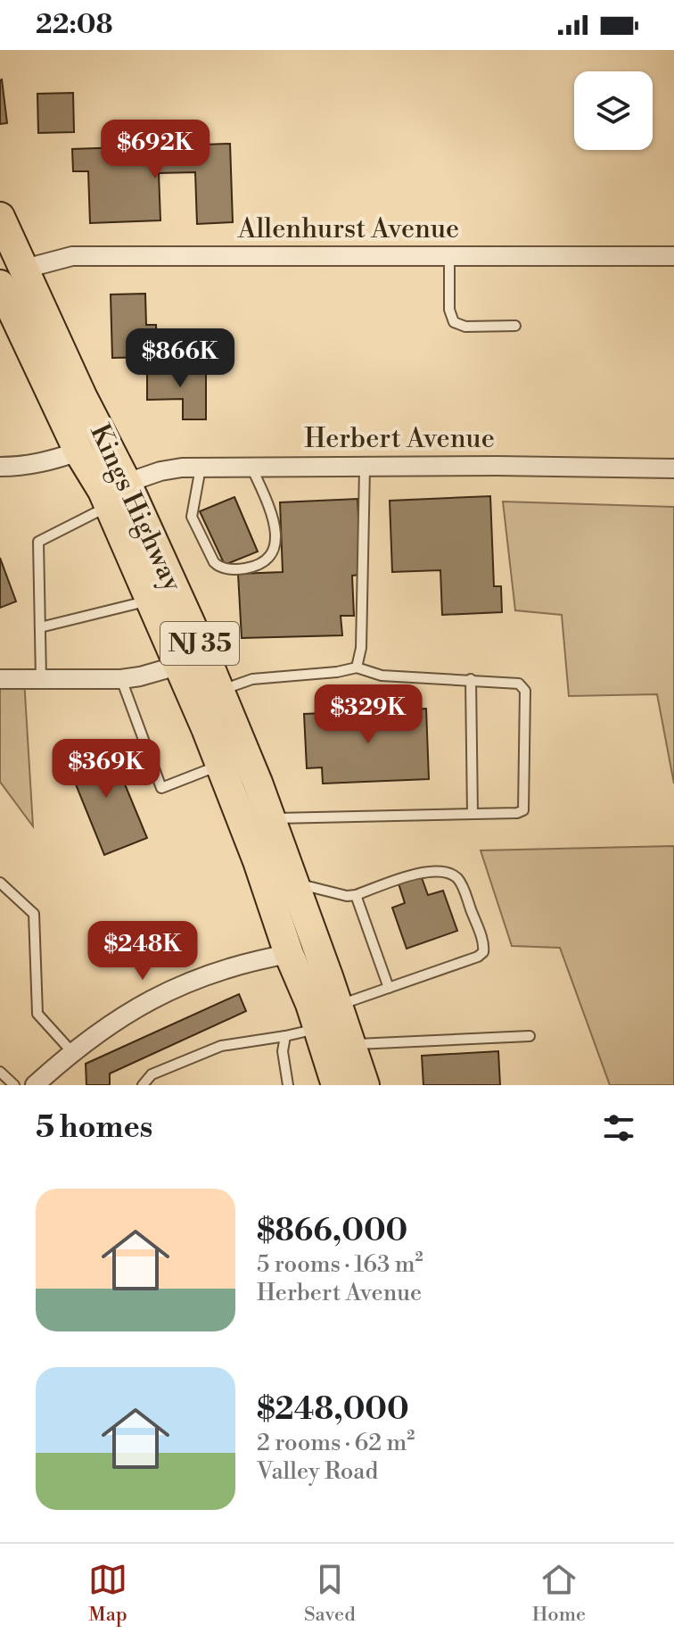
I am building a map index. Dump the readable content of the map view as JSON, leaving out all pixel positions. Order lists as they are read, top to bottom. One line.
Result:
{"streets":{"main road":["Kings Highway","NJ 35"],"street":["Allenhurst Avenue","Herbert Avenue"]},"crossings":[["Allenhurst Avenue","Kings Highway"],["Herbert Avenue","Kings Highway"]],"page":{"status":"22:08","price":["$692K","$866K","$329K","$369K","$248K"],"heading":"5 homes","list":[{"name":"$866,000","note":"5 rooms · 163 m² · Herbert Avenue"},{"name":"$248,000","note":"2 rooms · 62 m² · Valley Road"}],"tabs":["Map","Saved","Home"]}}
